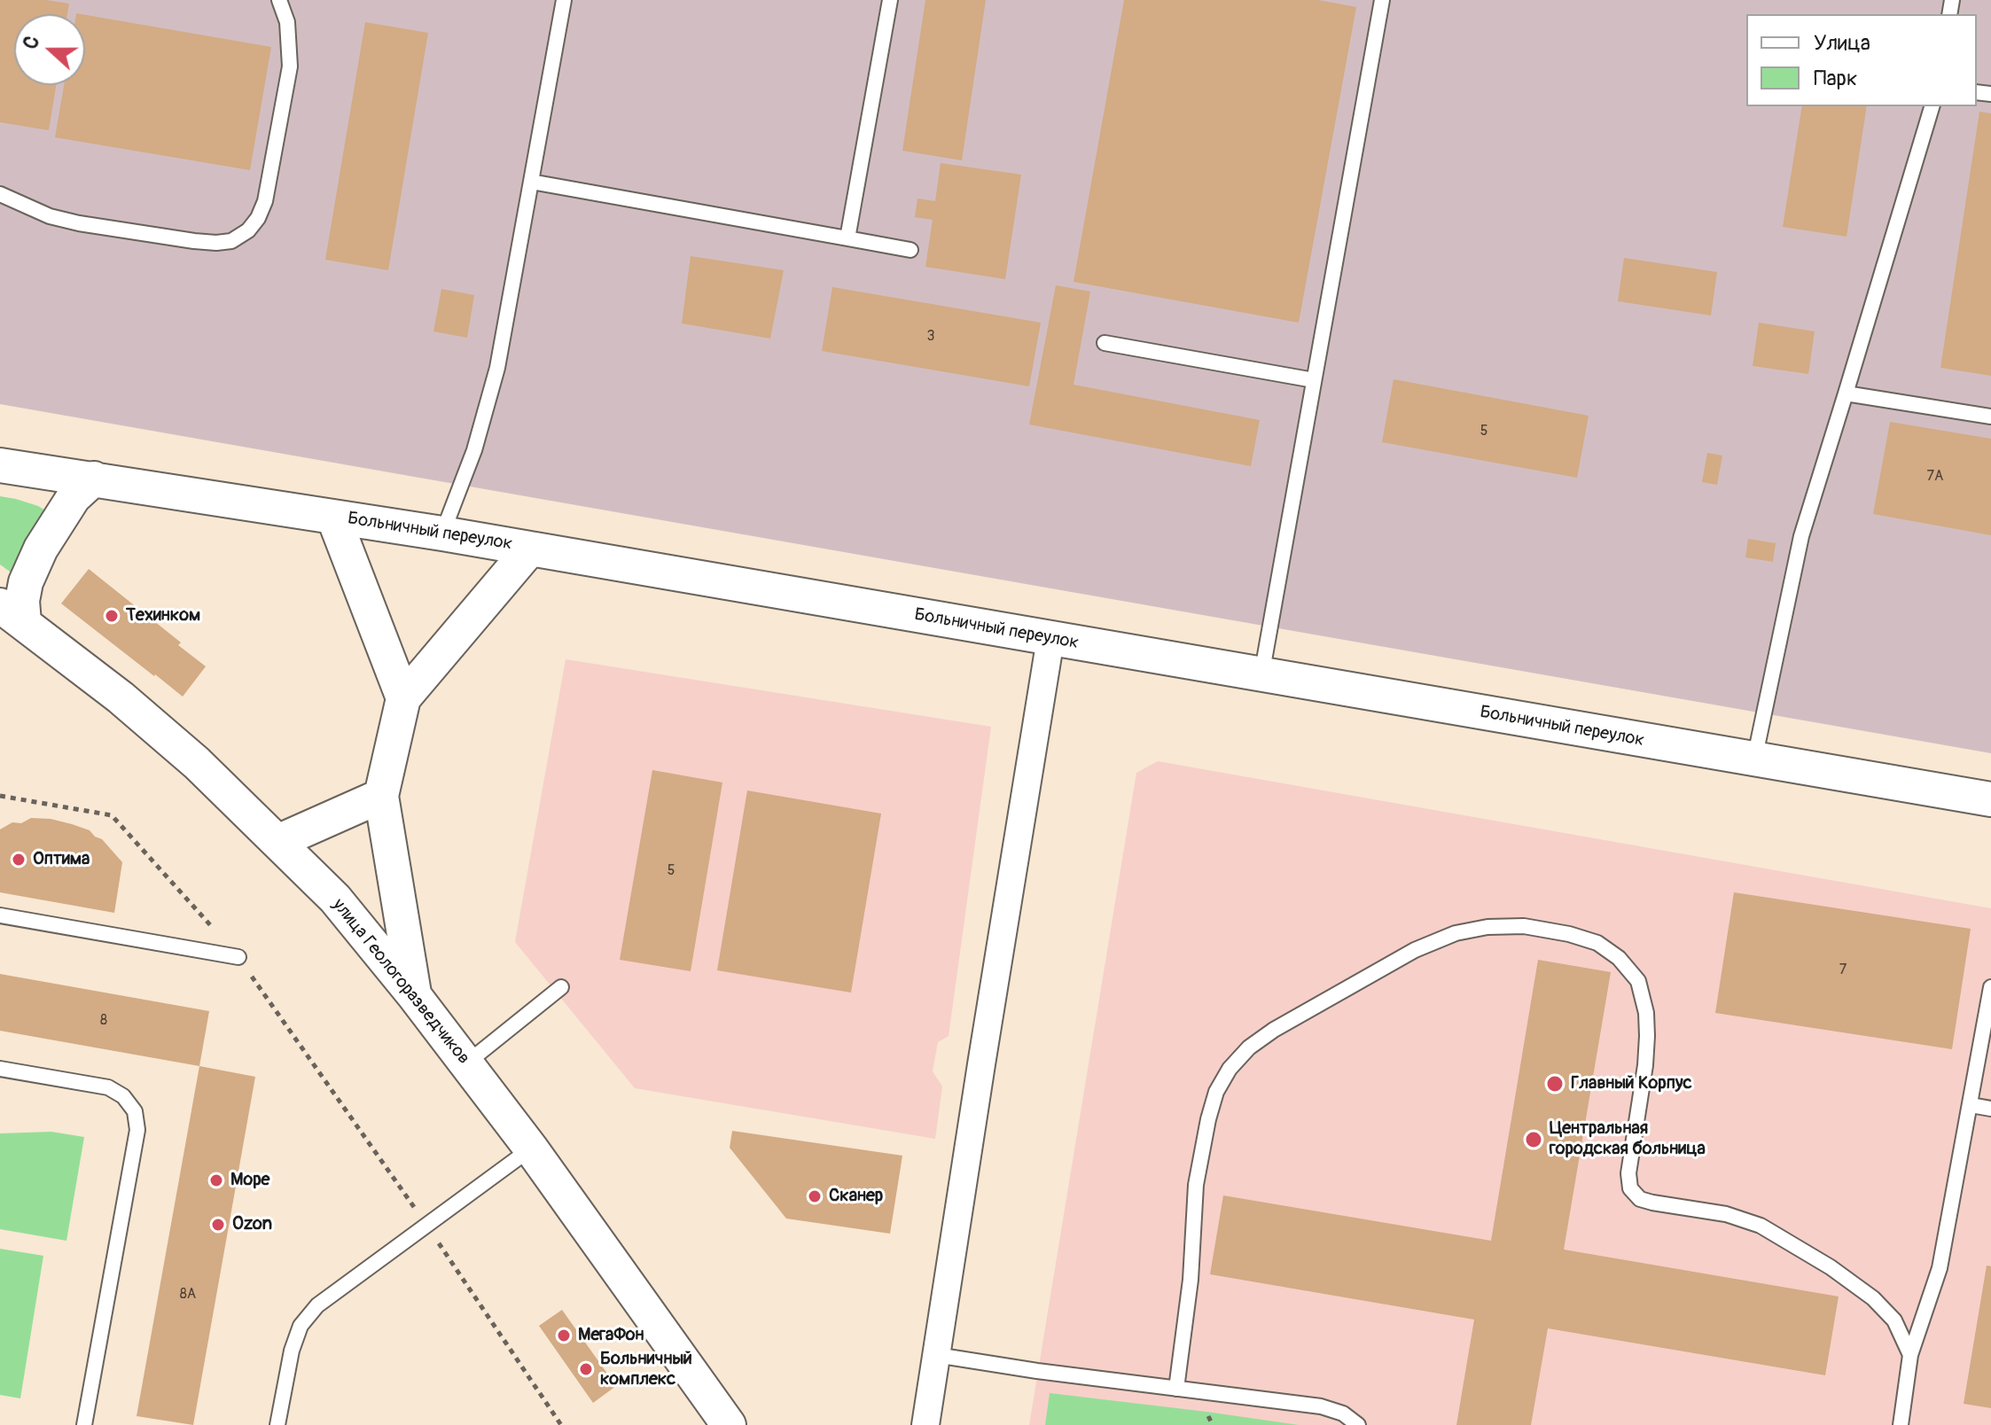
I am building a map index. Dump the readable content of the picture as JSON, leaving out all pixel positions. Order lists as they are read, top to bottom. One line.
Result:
{"streets":{"street":["Больничный переулок","улица Геологоразведчиков"]},"places":["Техинком","Оптима","Главный Корпус","Центральная городская больница","Море","Сканер","Ozon","МегаФон","Больничный комплекс"],"house_numbers":["3","5","7А","5","7","8","8А"],"legend":["Улица","Парк"],"north":"left"}
